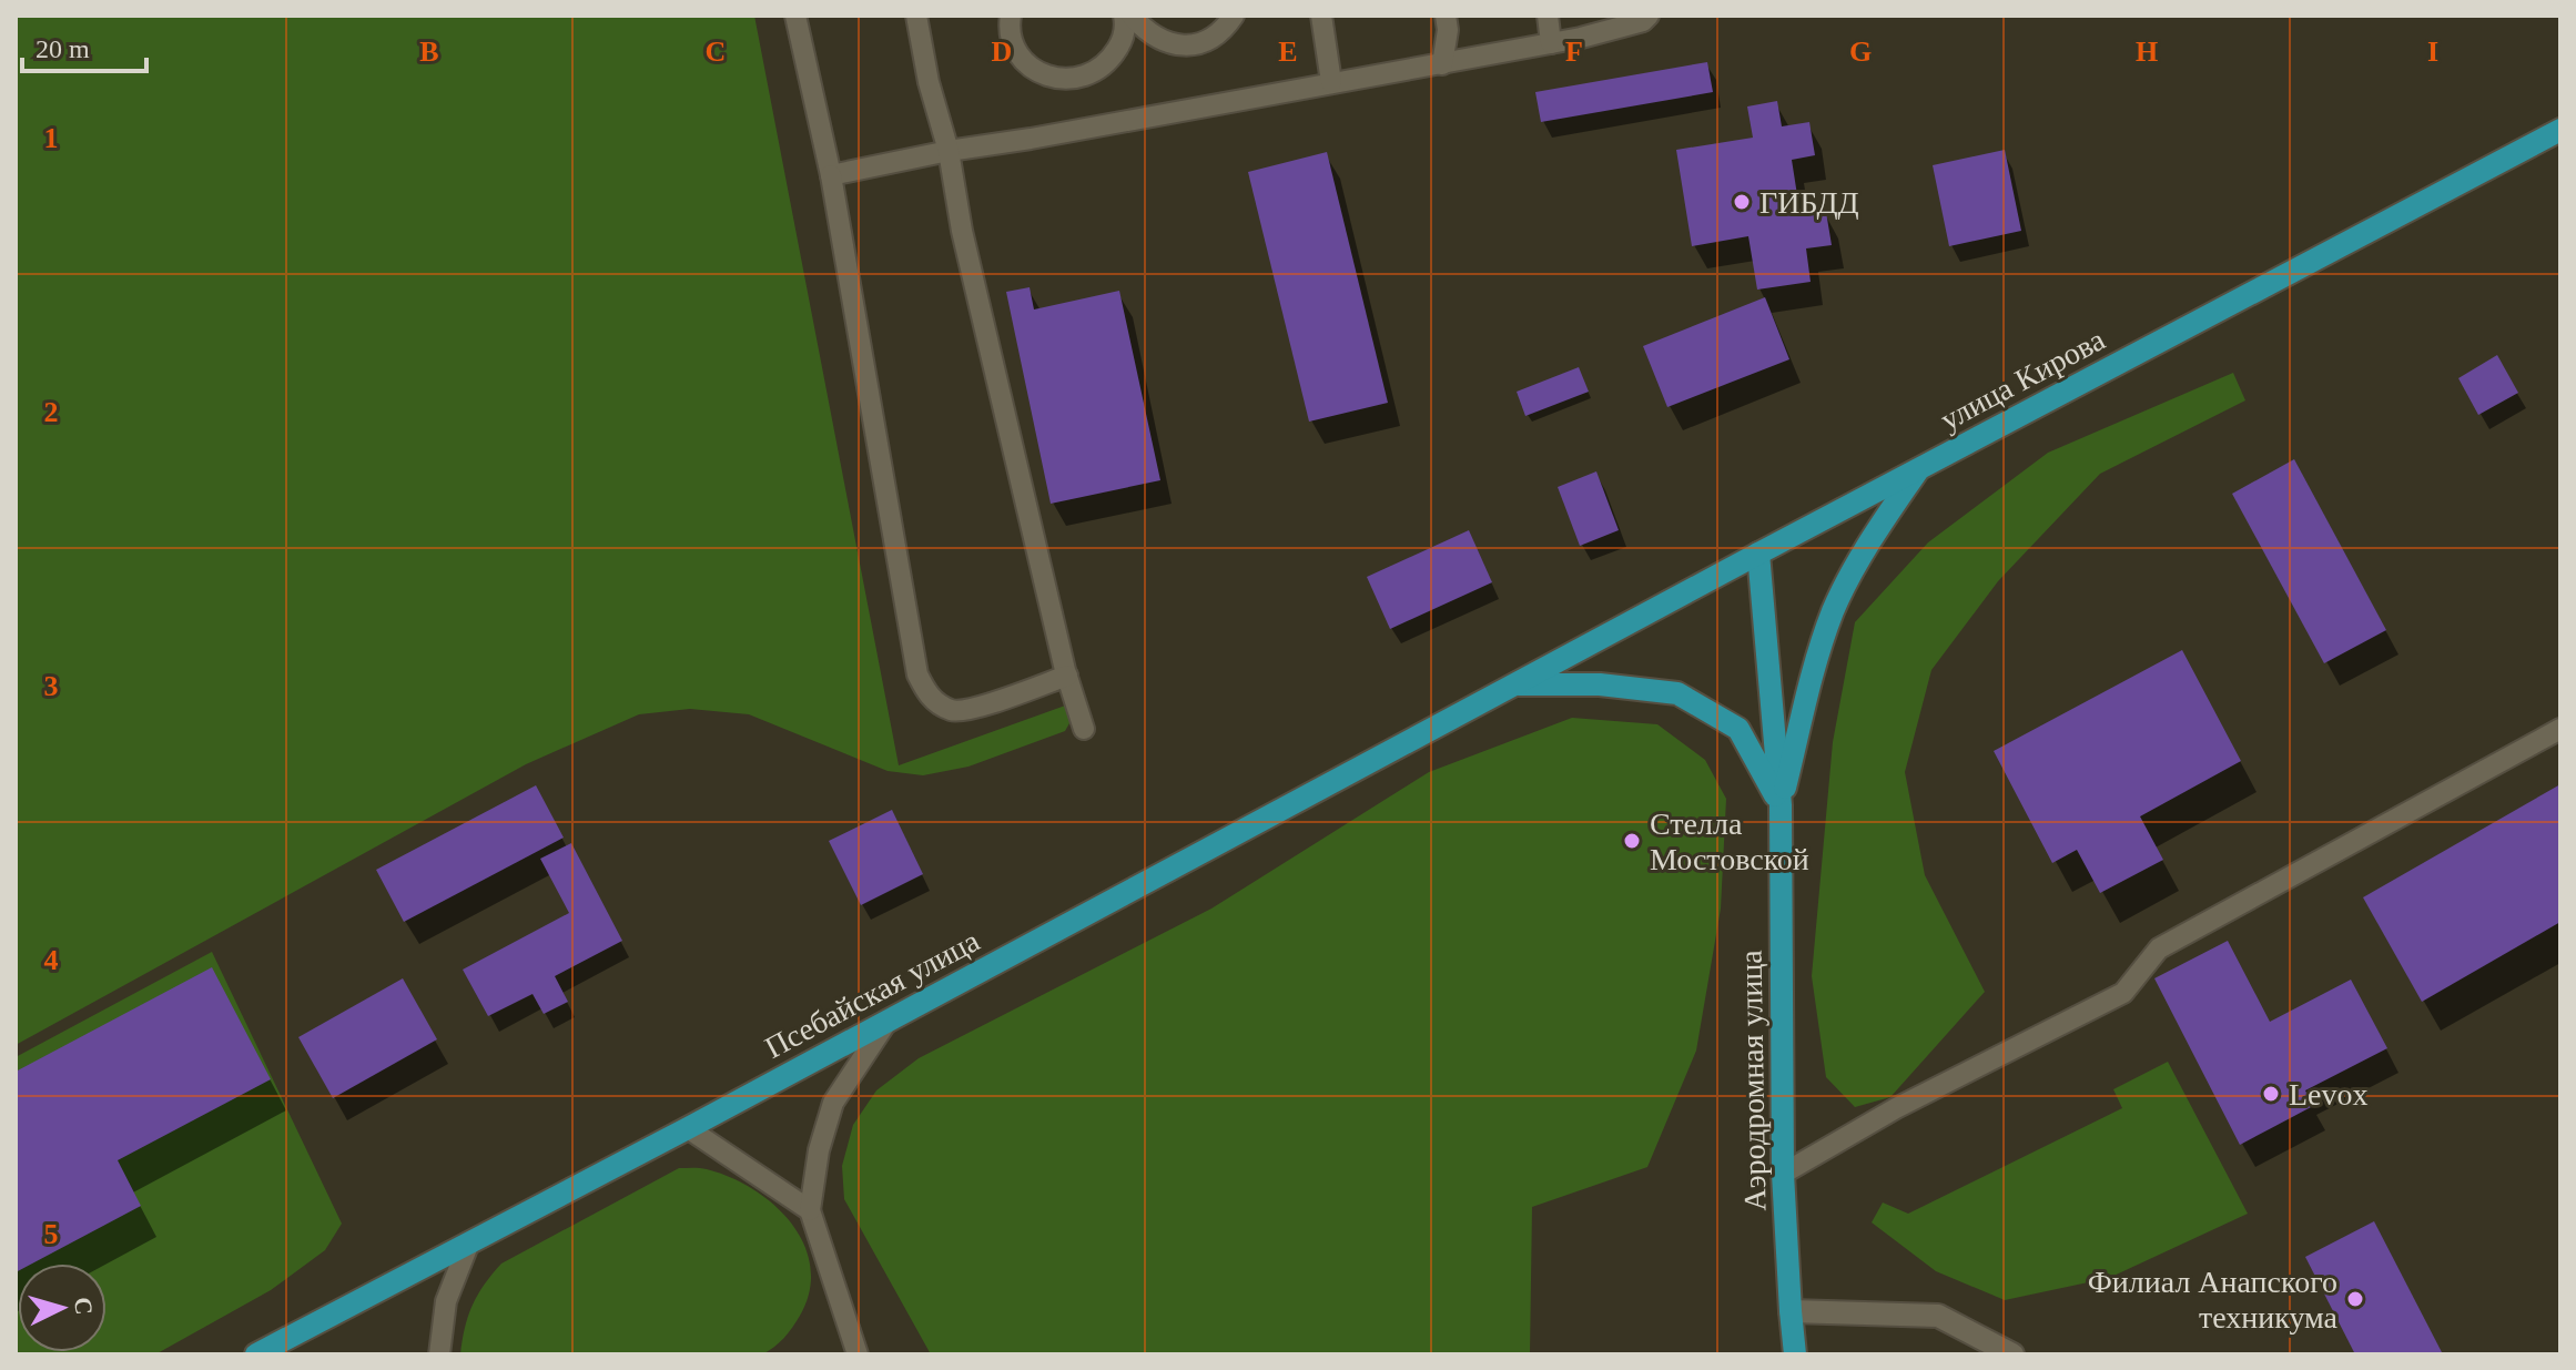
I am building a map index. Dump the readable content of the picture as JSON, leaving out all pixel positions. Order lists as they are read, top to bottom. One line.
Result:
{"streets":{"main road":["улица Кирова","Псебайская улица","Аэродромная улица"]},"crossings":[["улица Кирова","Псебайская улица"],["улица Кирова","Аэродромная улица"],["Псебайская улица","Аэродромная улица"]],"places":["ГИБДД","Стелла Мостовской","Levox","Филиал Анапского техникума"],"scale_bar":"20 m","north":"right","grid":{"columns":["B","C","D","E","F","G","H","I"],"rows":["1","2","3","4","5"]}}
